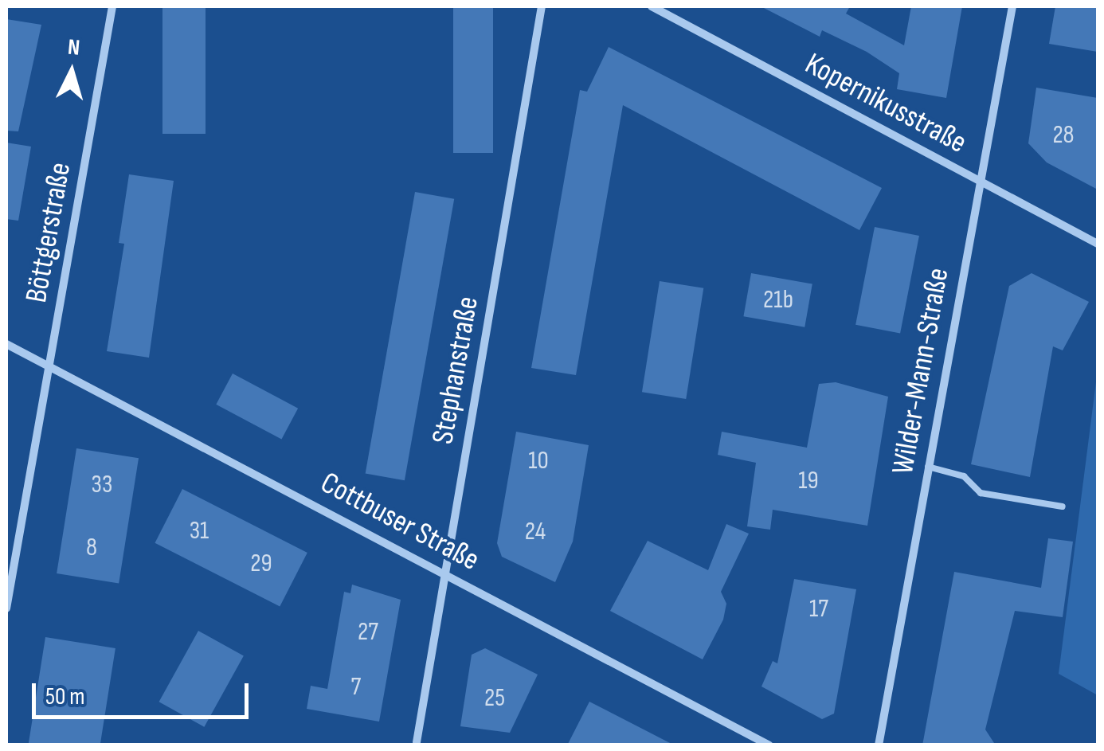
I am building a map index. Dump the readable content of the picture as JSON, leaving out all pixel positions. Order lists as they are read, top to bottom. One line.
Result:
{"streets":{"street":["Kopernikusstraße","Böttgerstraße","Stephanstraße","Wilder-Mann-Straße","Cottbuser Straße"]},"crossings":[["Kopernikusstraße","Wilder-Mann-Straße"],["Böttgerstraße","Cottbuser Straße"],["Stephanstraße","Cottbuser Straße"]],"house_numbers":["28","21b","10","19","33","31","24","8","29","17","27","7","25"],"scale_bar":"50 m","north":"top"}
